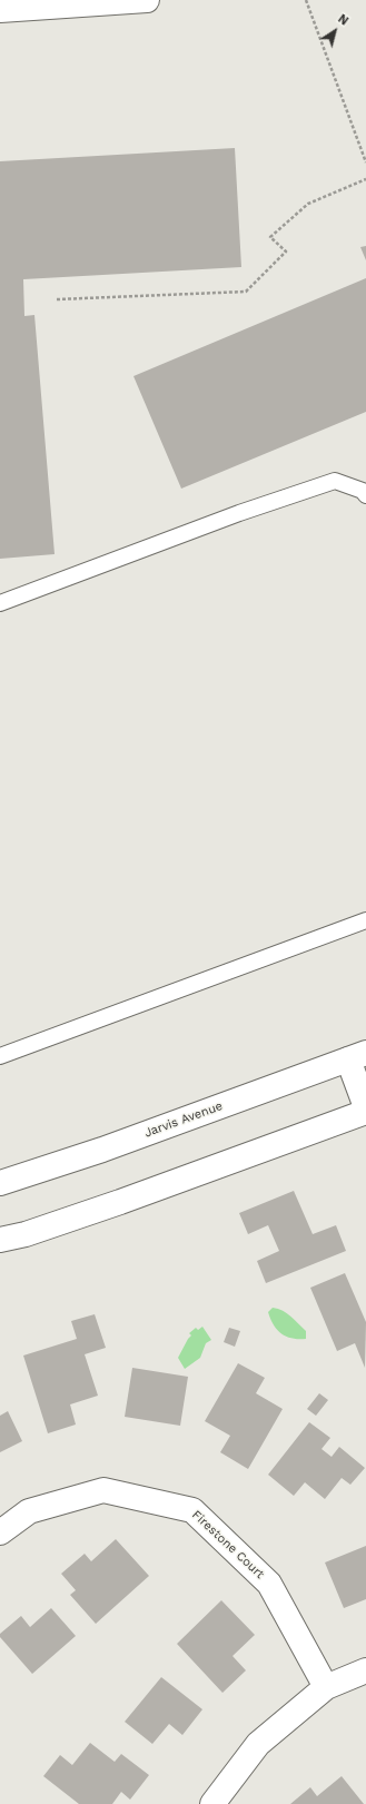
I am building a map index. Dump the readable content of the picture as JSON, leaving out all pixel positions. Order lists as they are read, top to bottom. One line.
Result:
{"streets":{"street":["Jarvis Avenue","Firestone Court"]},"north":"top right"}
